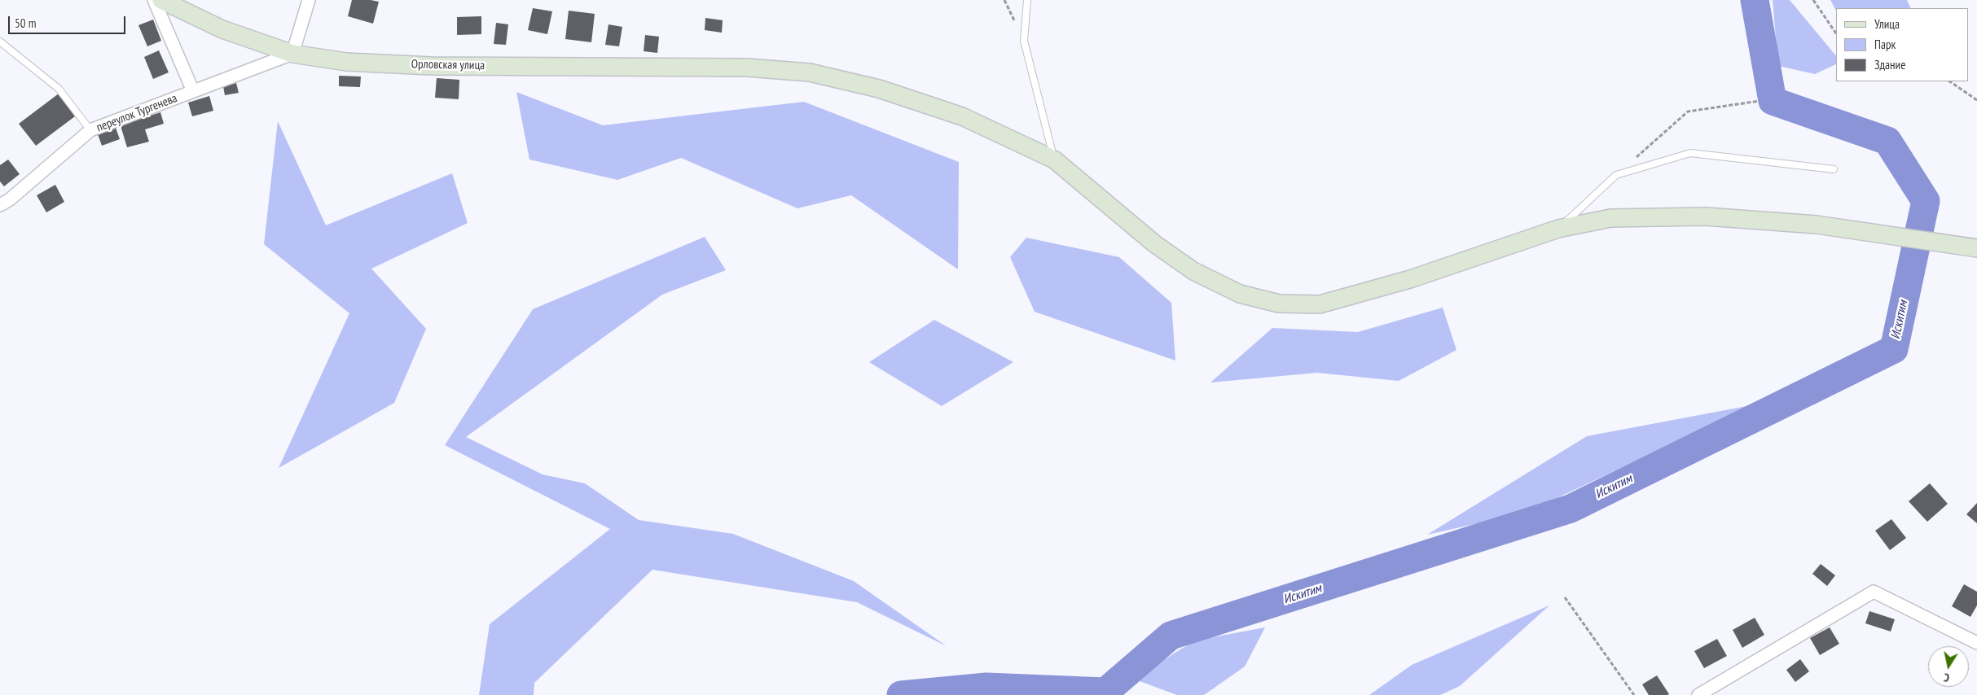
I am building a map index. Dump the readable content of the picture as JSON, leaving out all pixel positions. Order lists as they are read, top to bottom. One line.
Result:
{"streets":{"main road":["Орловская улица"],"street":["переулок Тургенева"]},"crossings":[["Орловская улица","переулок Тургенева"]],"water":["Искитим"],"legend":["Улица","Парк","Здание"],"scale_bar":"50 m","north":"bottom"}
